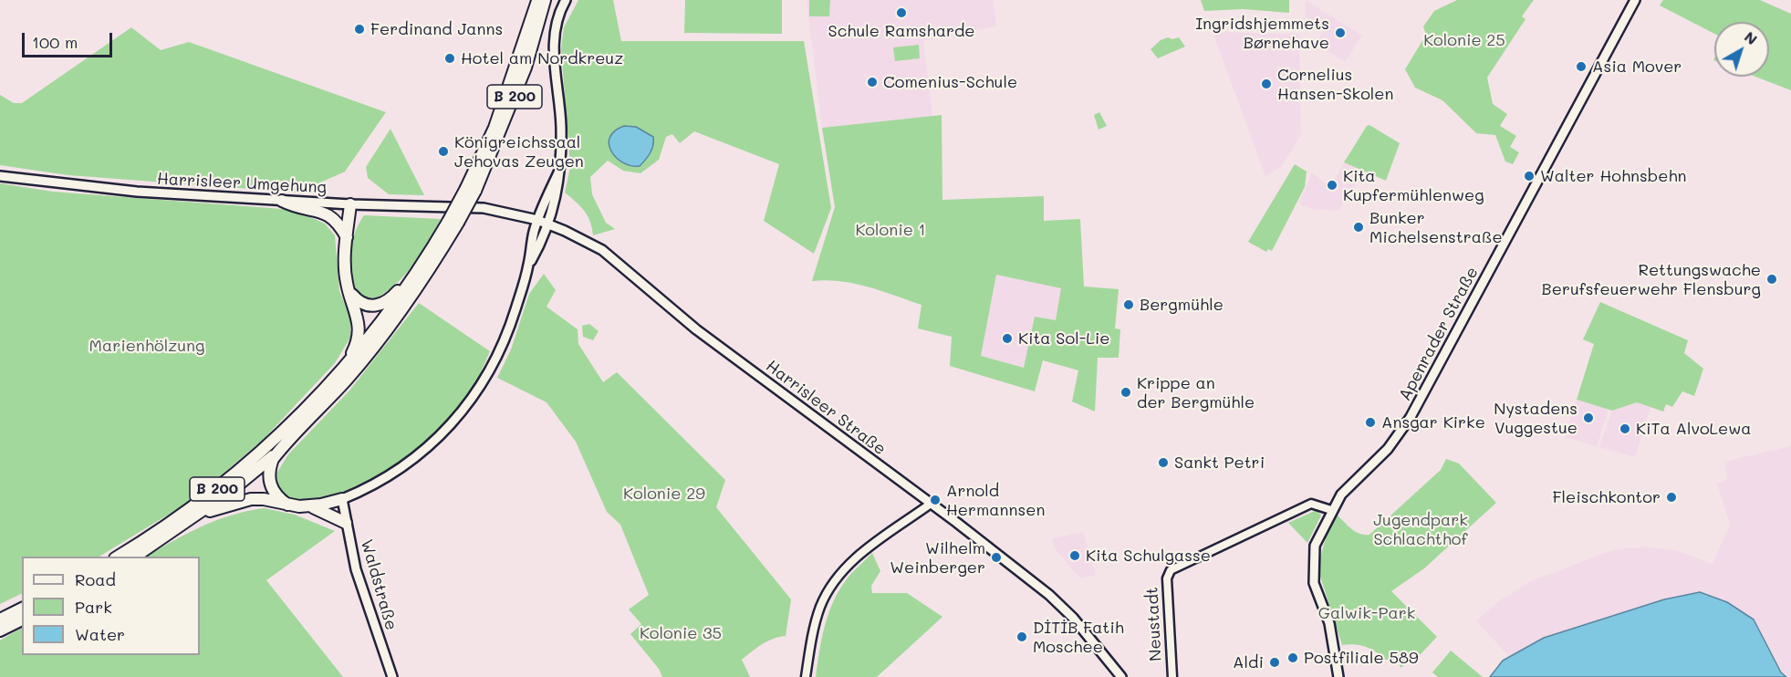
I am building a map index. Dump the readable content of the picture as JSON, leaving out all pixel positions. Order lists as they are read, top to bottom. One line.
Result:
{"streets":{"highway":["B 200"],"main road":["Harrisleer Umgehung","Apenrader Straße","Harrisleer Straße","Waldstraße"],"street":["Neustadt"]},"crossings":[["Harrisleer Umgehung","Harrisleer Straße"],["Apenrader Straße","Neustadt"]],"parks":["Kolonie 25","Kolonie 1","Marienhölzung","Kolonie 29","Jugendpark Schlachthof","Galwik-Park","Kolonie 35"],"places":["Schule Ramsharde","Ferdinand Janns","Ingridshjemmets Børnehave","Hotel am Nordkreuz","Asia Mover","Comenius-Schule","Cornelius Hansen-Skolen","Königreichssaal Jehovas Zeugen","Walter Hohnsbehn","Kita Kupfermühlenweg","Bunker Michelsenstraße","Rettungswache Berufsfeuerwehr Flensburg","Bergmühle","Kita Sol-Lie","Krippe an der Bergmühle","Nystadens Vuggestue","Ansgar Kirke","KiTa AlvoLewa","Sankt Petri","Fleischkontor","Arnold Hermannsen","Kita Schulgasse","Wilhelm Weinberger","DİTİB Fatih Moschee","Postfiliale 589","Aldi"],"legend":["Road","Park","Water"],"scale_bar":"100 m","north":"top right"}
